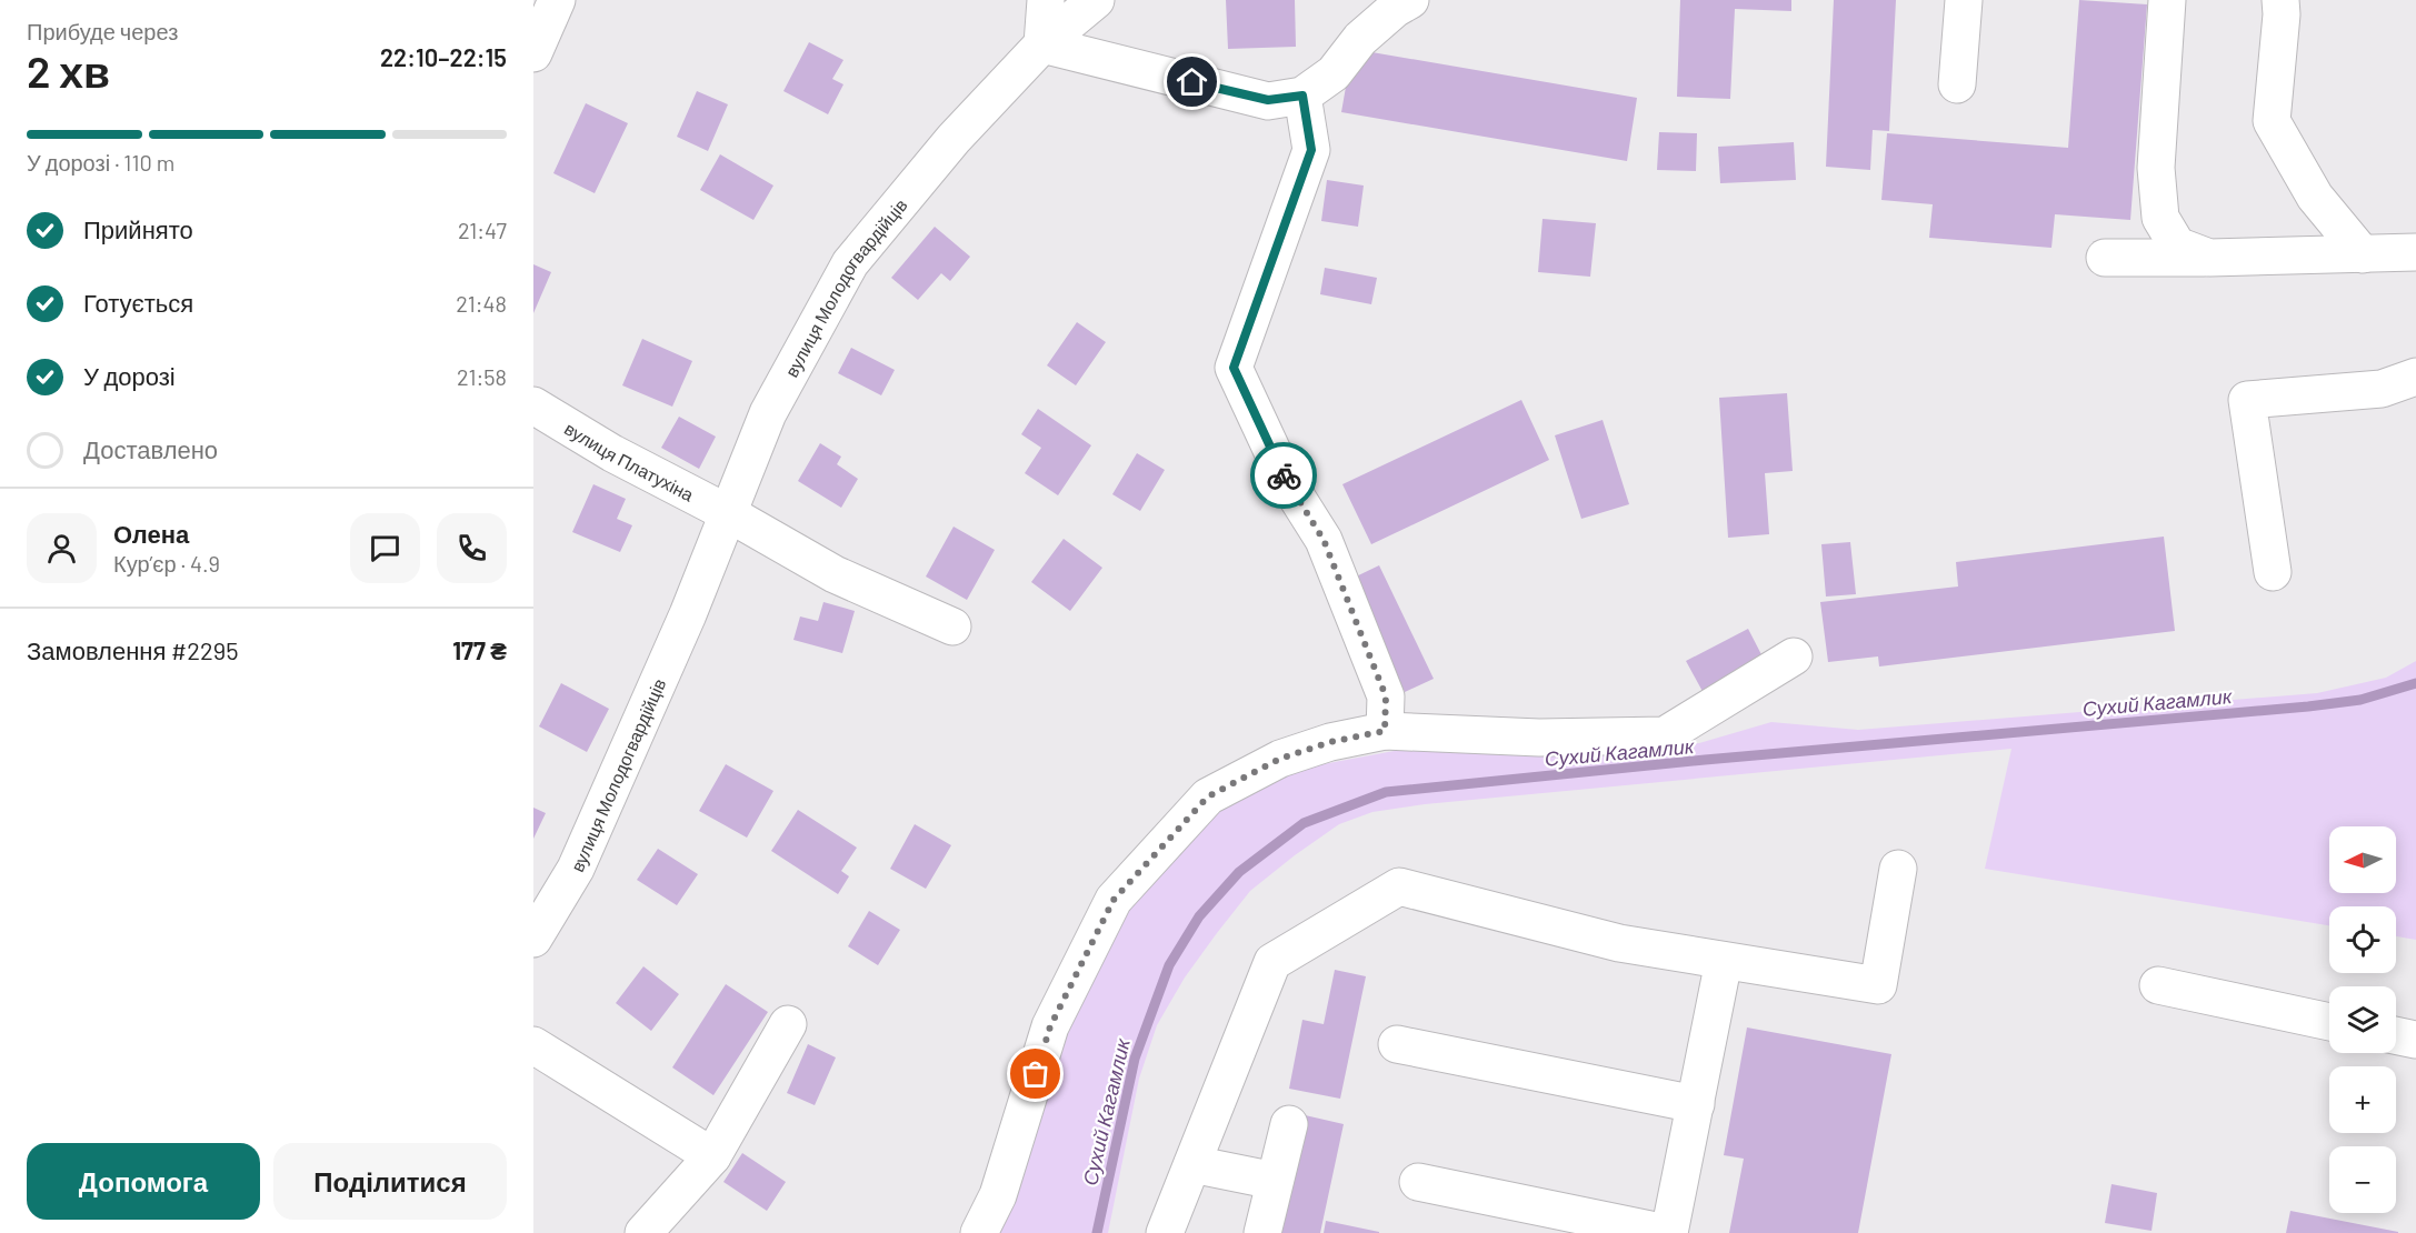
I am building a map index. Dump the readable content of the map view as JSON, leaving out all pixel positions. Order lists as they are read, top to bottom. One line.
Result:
{"streets":{"street":["вулиця Молодогвардійців","вулиця Платухіна"]},"crossings":[["вулиця Молодогвардійців","вулиця Платухіна"]],"water":["Сухий Кагамлик"],"north":"left","page":{"heading":["2 хв","Прибуде через","22:10–22:15"],"panel":["Олена","Кур’єр · 4.9","Замовлення #2295","177 ₴"],"bar":"У дорозі · 110 m","list":[["Прийнято","21:47"],["Готується","21:48"],["У дорозі","21:58"],"Доставлено"],"map_buttons":["+","−"],"buttons":["Допомога","Поділитися"]}}
